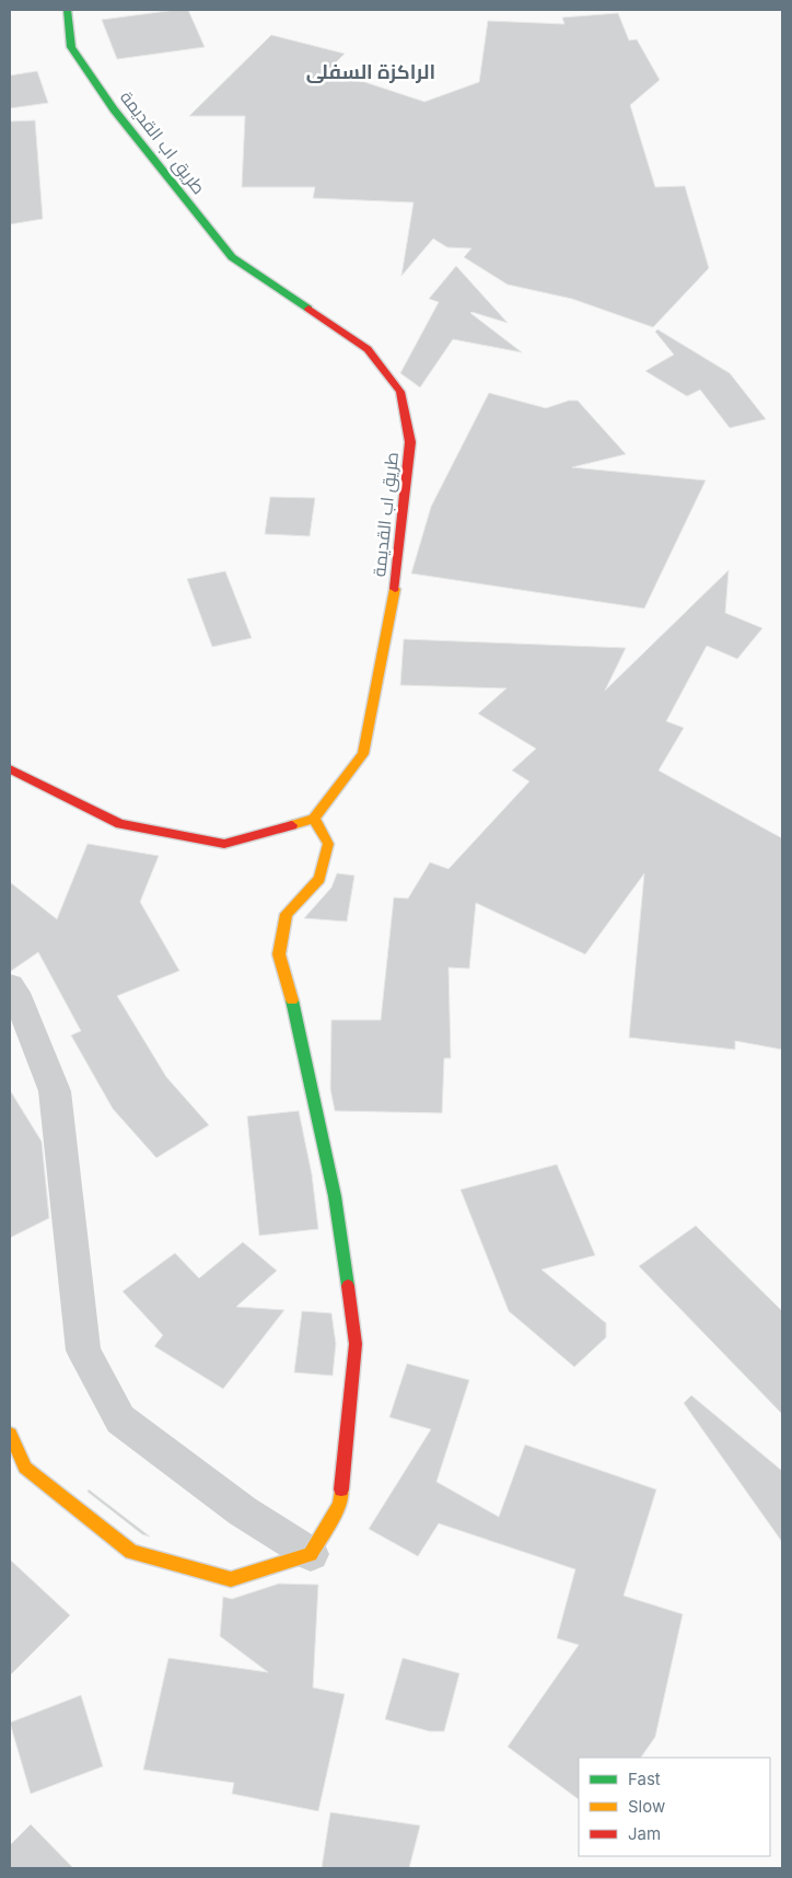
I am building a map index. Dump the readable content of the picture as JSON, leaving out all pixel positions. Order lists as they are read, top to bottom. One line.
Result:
{"streets":{"street":["طريق اب القديمة"]},"districts":["الراكزة السفلى"],"legend":["Fast","Slow","Jam"]}
